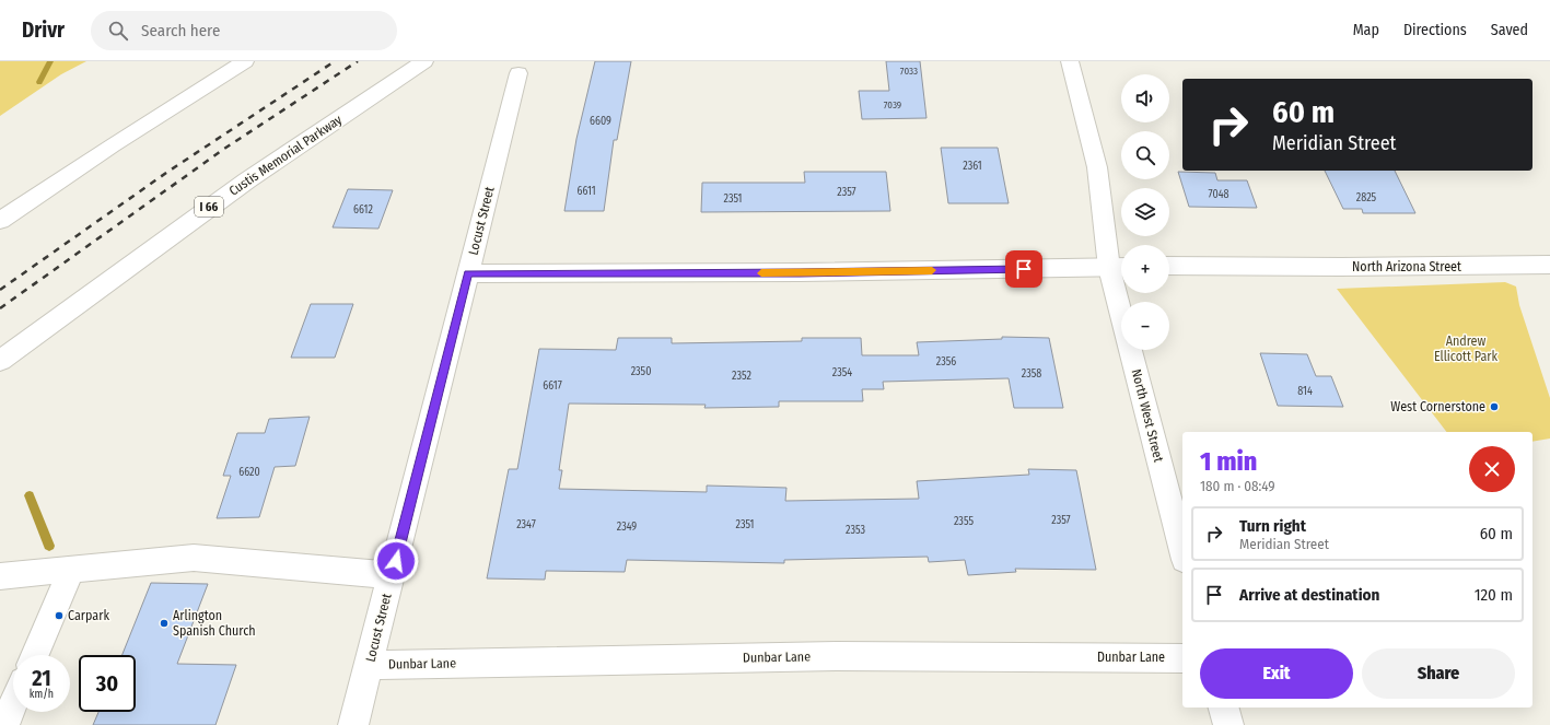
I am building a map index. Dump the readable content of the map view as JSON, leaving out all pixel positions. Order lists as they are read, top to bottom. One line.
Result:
{"streets":{"main road":["Custis Memorial Parkway","I 66","Locust Street","North Arizona Street","North West Street","Dunbar Lane"]},"crossings":[["Locust Street","Dunbar Lane"]],"parks":["Andrew Ellicott Park"],"places":["West Cornerstone","Carpark","Arlington Spanish Church"],"house_numbers":["7033","7039","6609","2361","6611","2357","7048","2825","2351","6612","2356","2350","2354","2358","2352","6617","814","6620","2357","2355","2347","2351","2349","2353"],"page":{"header":"Drivr","search":"Search here","nav":["Map","Directions","Saved"],"map_buttons":["+","−"],"turn":["60 m","Meridian Street"],"heading":["1 min","180 m · 08:49"],"list":[{"name":"Turn right","note":"Meridian Street","value":"60 m"},{"name":"Arrive at destination","value":"120 m"}],"buttons":["Exit","Share"],"speed":"21 km/h","limit":"30"}}
